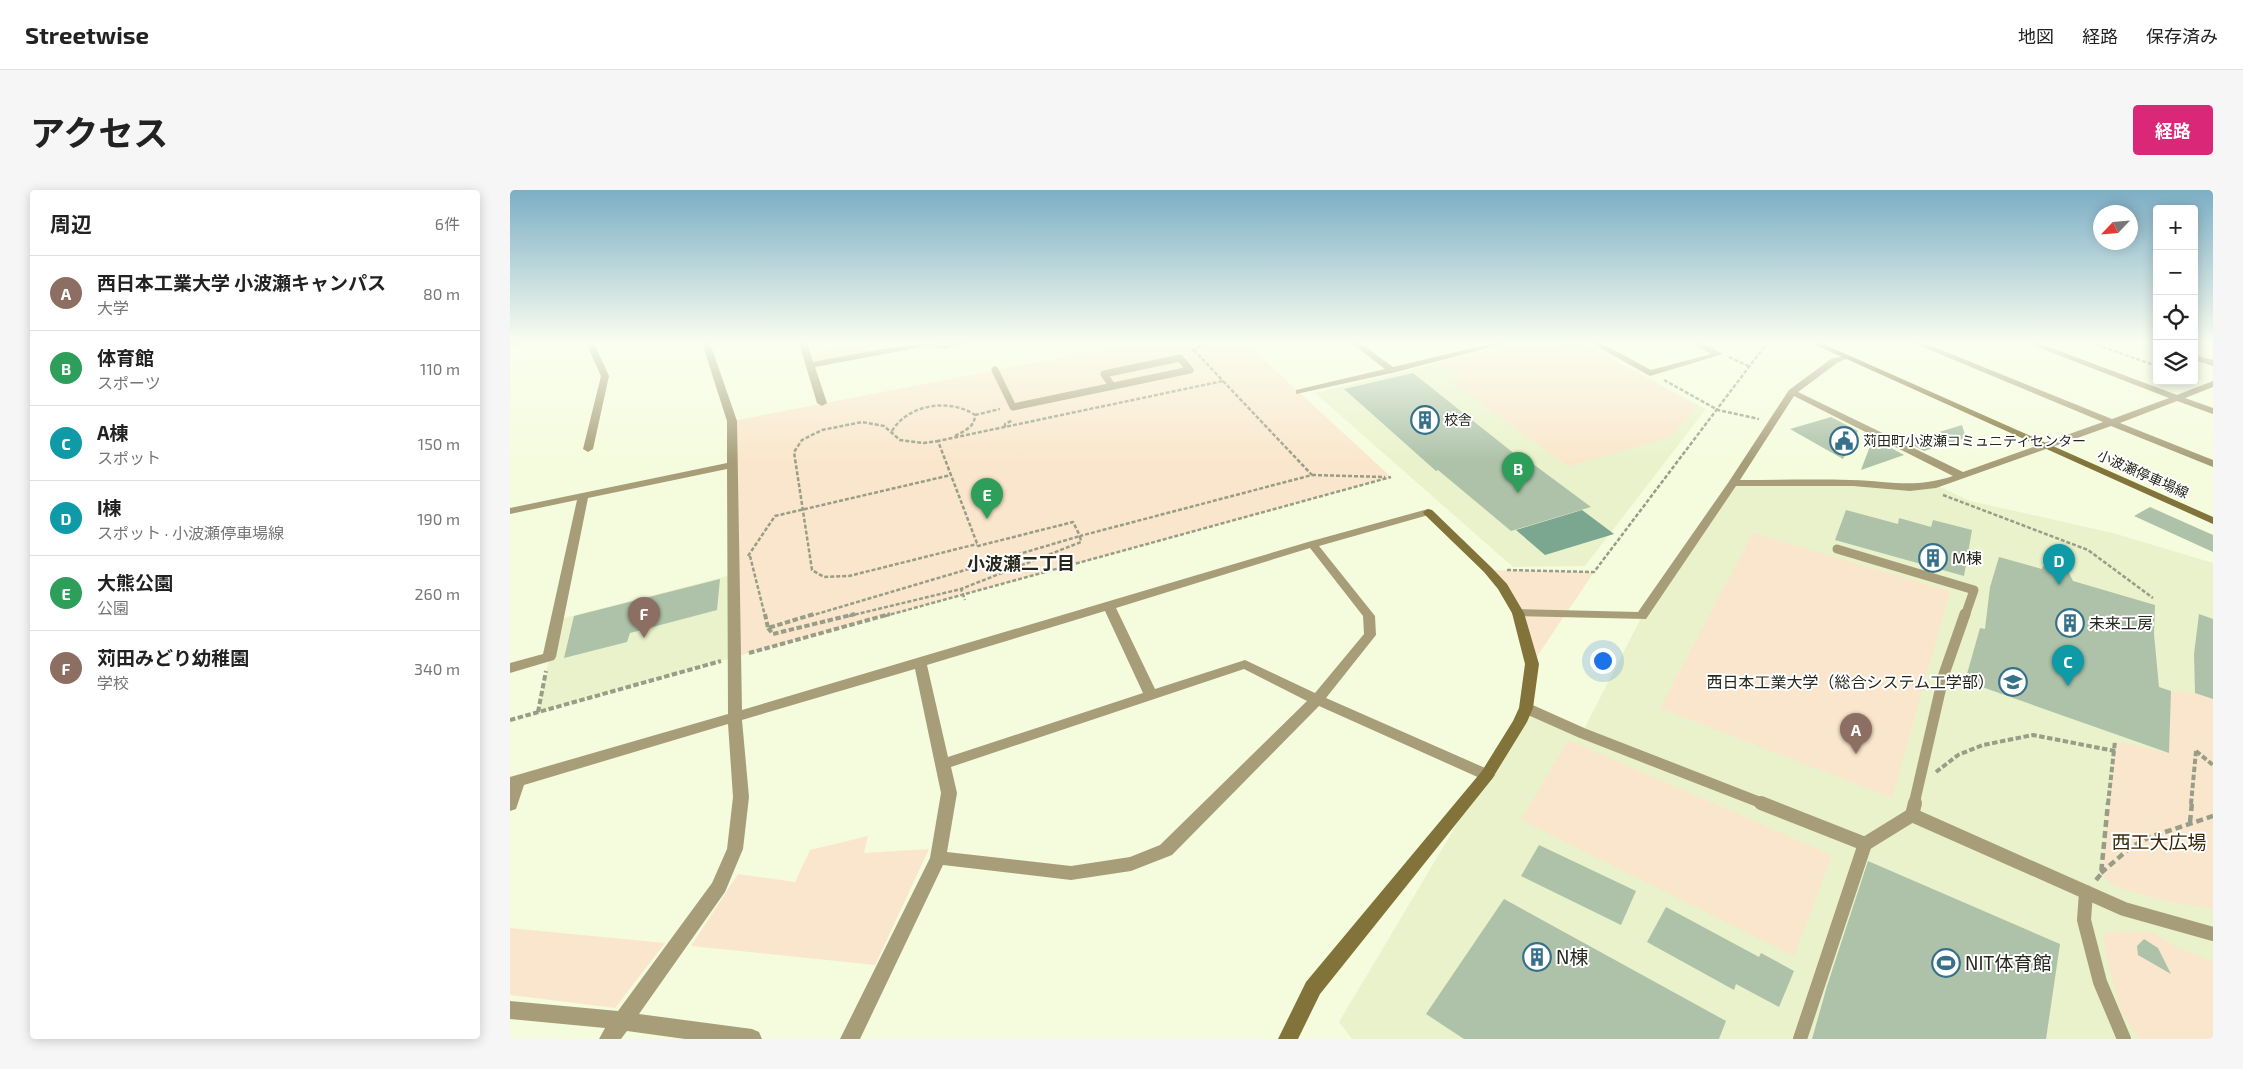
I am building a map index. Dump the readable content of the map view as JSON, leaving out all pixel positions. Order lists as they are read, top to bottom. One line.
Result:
{"streets":{"street":["小波瀬停車場線"]},"districts":["小波瀬二丁目"],"parks":["西工大広場"],"places":{"building":["校舎","M棟","未来工房","N棟"],"public building":["苅田町小波瀬コミュニティセンター"],"school or university":["西日本工業大学（総合システム工学部）"],"sports":["NIT体育館"]},"north":"bottom left","page":{"header":"Streetwise","nav":["地図","経路","保存済み"],"title":"アクセス","buttons":"経路","heading":["周辺","6件"],"map_buttons":["+","−"],"list":[{"mark":"A","name":"西日本工業大学 小波瀬キャンパス","note":"大学","value":"80 m"},{"mark":"B","name":"体育館","note":"スポーツ","value":"110 m"},{"mark":"C","name":"A棟","note":"スポット","value":"150 m"},{"mark":"D","name":"I棟","note":"スポット · 小波瀬停車場線","value":"190 m"},{"mark":"E","name":"大熊公園","note":"公園","value":"260 m"},{"mark":"F","name":"苅田みどり幼稚園","note":"学校","value":"340 m"}],"pins":["B","E","D","F","C","A"]}}
